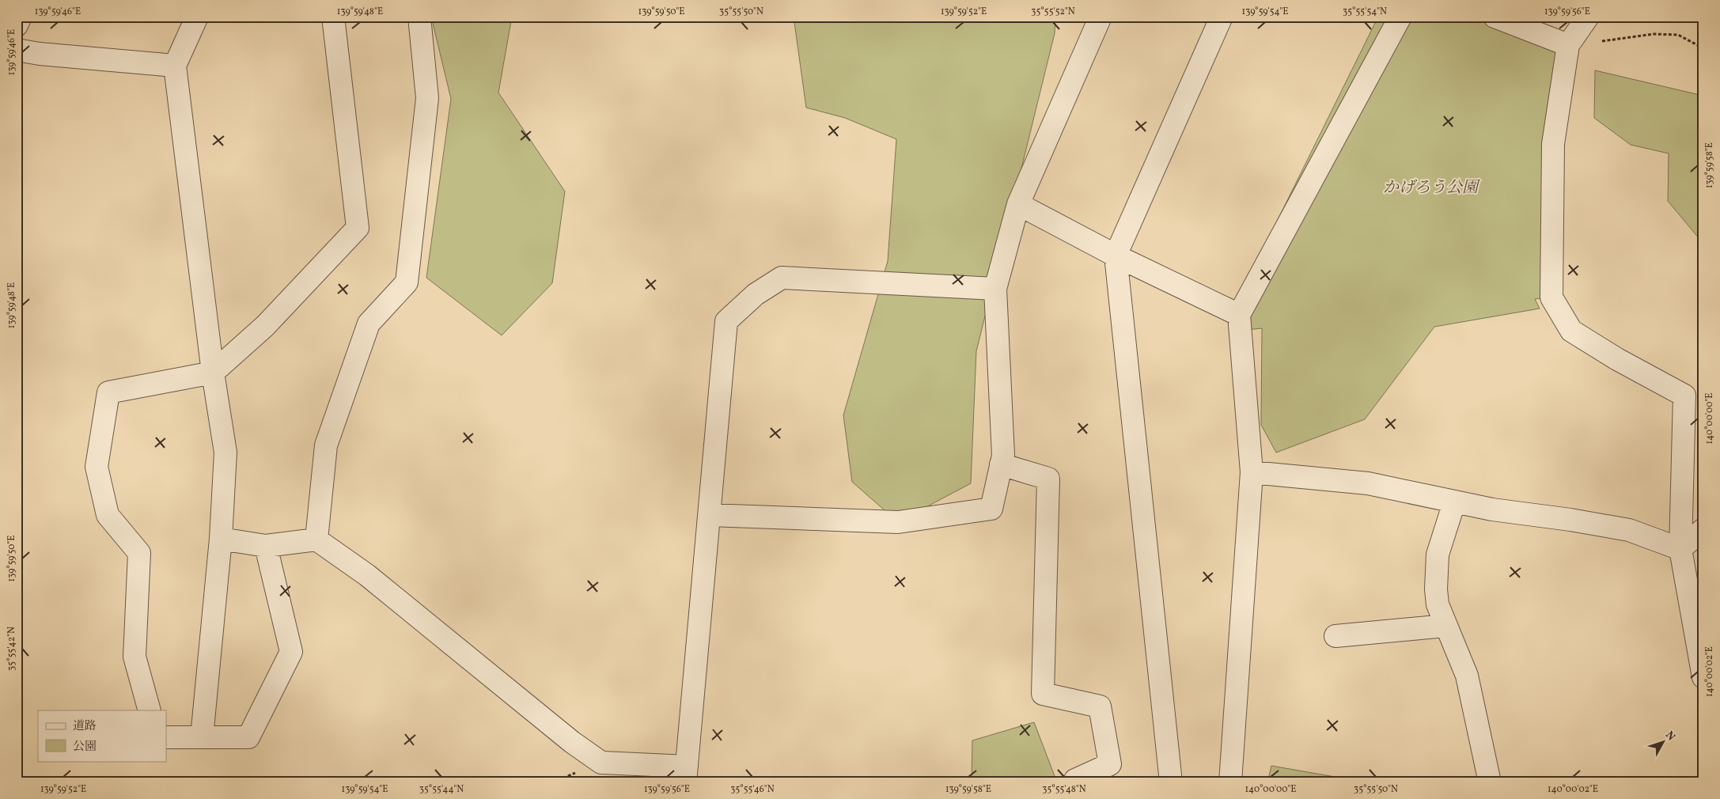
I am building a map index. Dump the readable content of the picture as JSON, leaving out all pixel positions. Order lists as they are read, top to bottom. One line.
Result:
{"parks":["かげろう公園"],"legend":["道路","公園"],"north":"top right","coordinates":["139°59'46\"E","139°59'48\"E","139°59'50\"E","35°55'50\"N","139°59'52\"E","35°55'52\"N","139°59'54\"E","35°55'54\"N","139°59'56\"E","139°59'58\"E","140°00'00\"E","35°55'42\"N","140°00'02\"E","35°55'44\"N","35°55'46\"N","35°55'48\"N"]}
